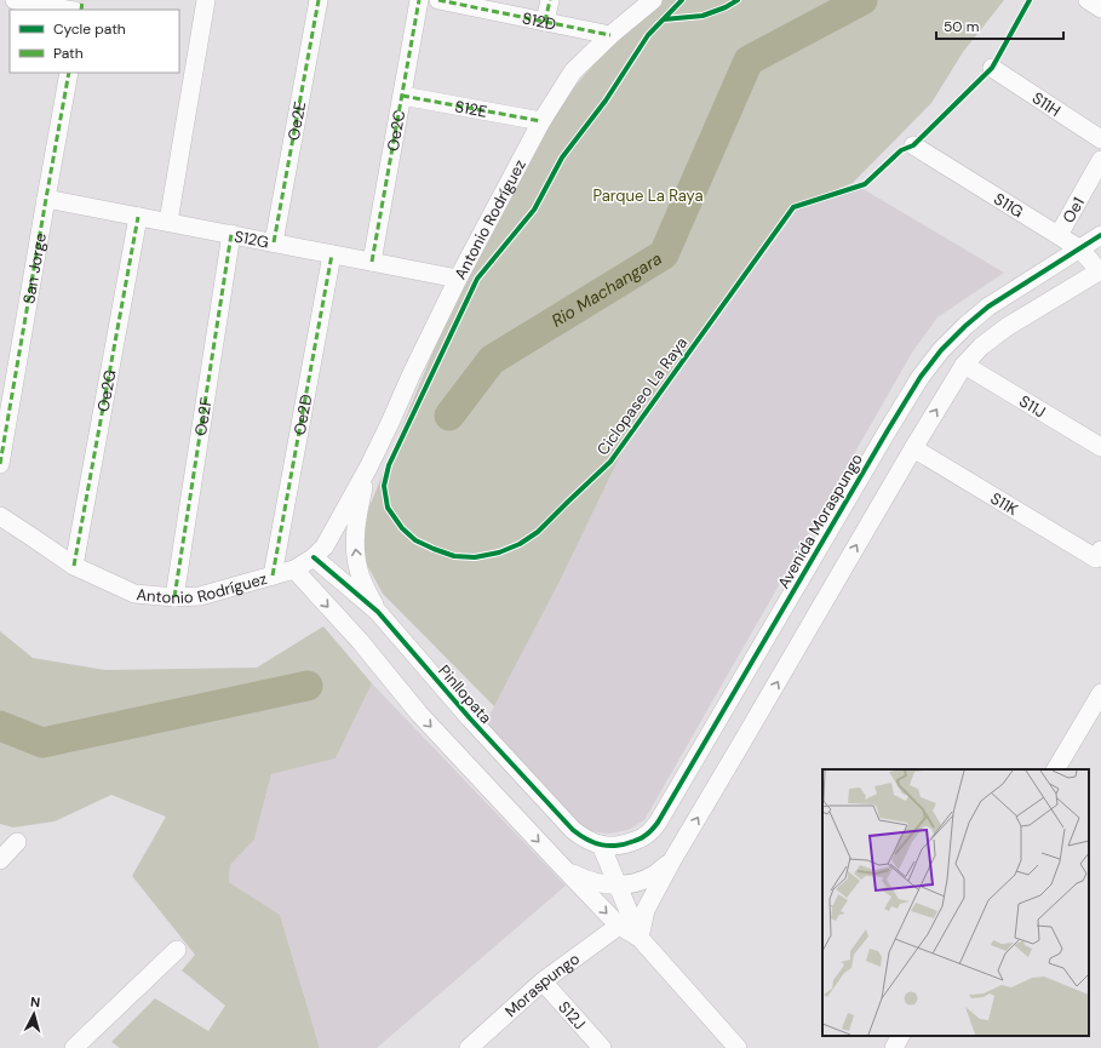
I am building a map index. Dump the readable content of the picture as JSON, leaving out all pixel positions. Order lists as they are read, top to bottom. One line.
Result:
{"streets":{"street":["S12D","S11H","S12E","Oe2E","Oe2C","S11G","Oe1","Antonio Rodríguez","S12G","San Jorge","Oe2G","S11J","Oe2D","Oe2F","S11K","Avenida Moraspungo","Pinllopata","Moraspungo","S12J"],"cycle path":["Ciclopaseo La Raya"]},"crossings":[["S12D","Antonio Rodríguez"],["S12E","Oe2C"],["S12E","Antonio Rodríguez"],["Oe2E","S12G"],["Oe2C","S12G"],["S11G","Oe1"],["S11G","Avenida Moraspungo"],["Antonio Rodríguez","S12G"],["Antonio Rodríguez","Oe2G"],["Antonio Rodríguez","Oe2D"],["Antonio Rodríguez","Oe2F"],["Antonio Rodríguez","Pinllopata"],["S12G","San Jorge"],["S12G","Oe2G"],["S12G","Oe2D"],["S12G","Oe2F"],["Avenida Moraspungo","Pinllopata"],["Moraspungo","S12J"]],"water":["Rio Machangara"],"parks":["Parque La Raya"],"legend":["Cycle path","Path"],"scale_bar":"50 m","north":"top"}
